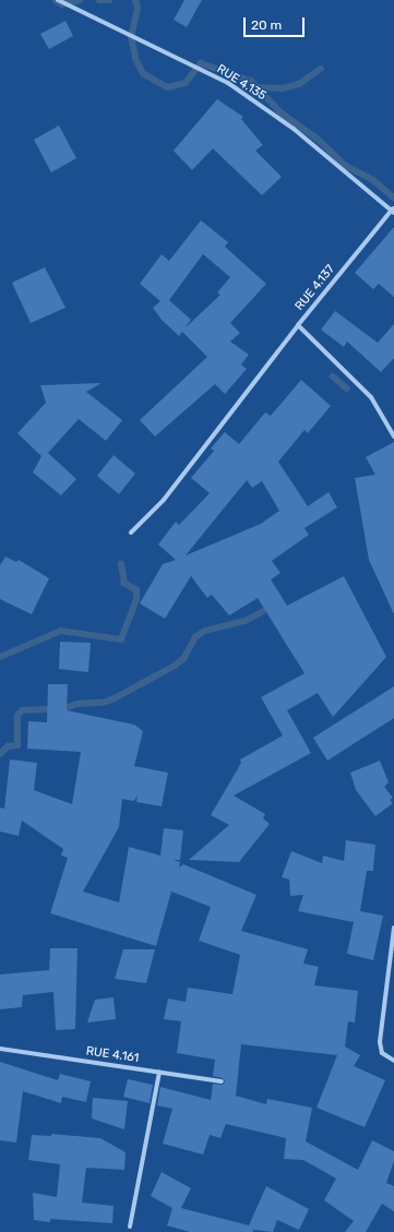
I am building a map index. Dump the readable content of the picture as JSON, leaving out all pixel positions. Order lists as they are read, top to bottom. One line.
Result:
{"streets":{"street":["RUE 4.135","RUE 4.137","RUE 4.161"]},"crossings":[["RUE 4.135","RUE 4.137"]],"scale_bar":"20 m"}
